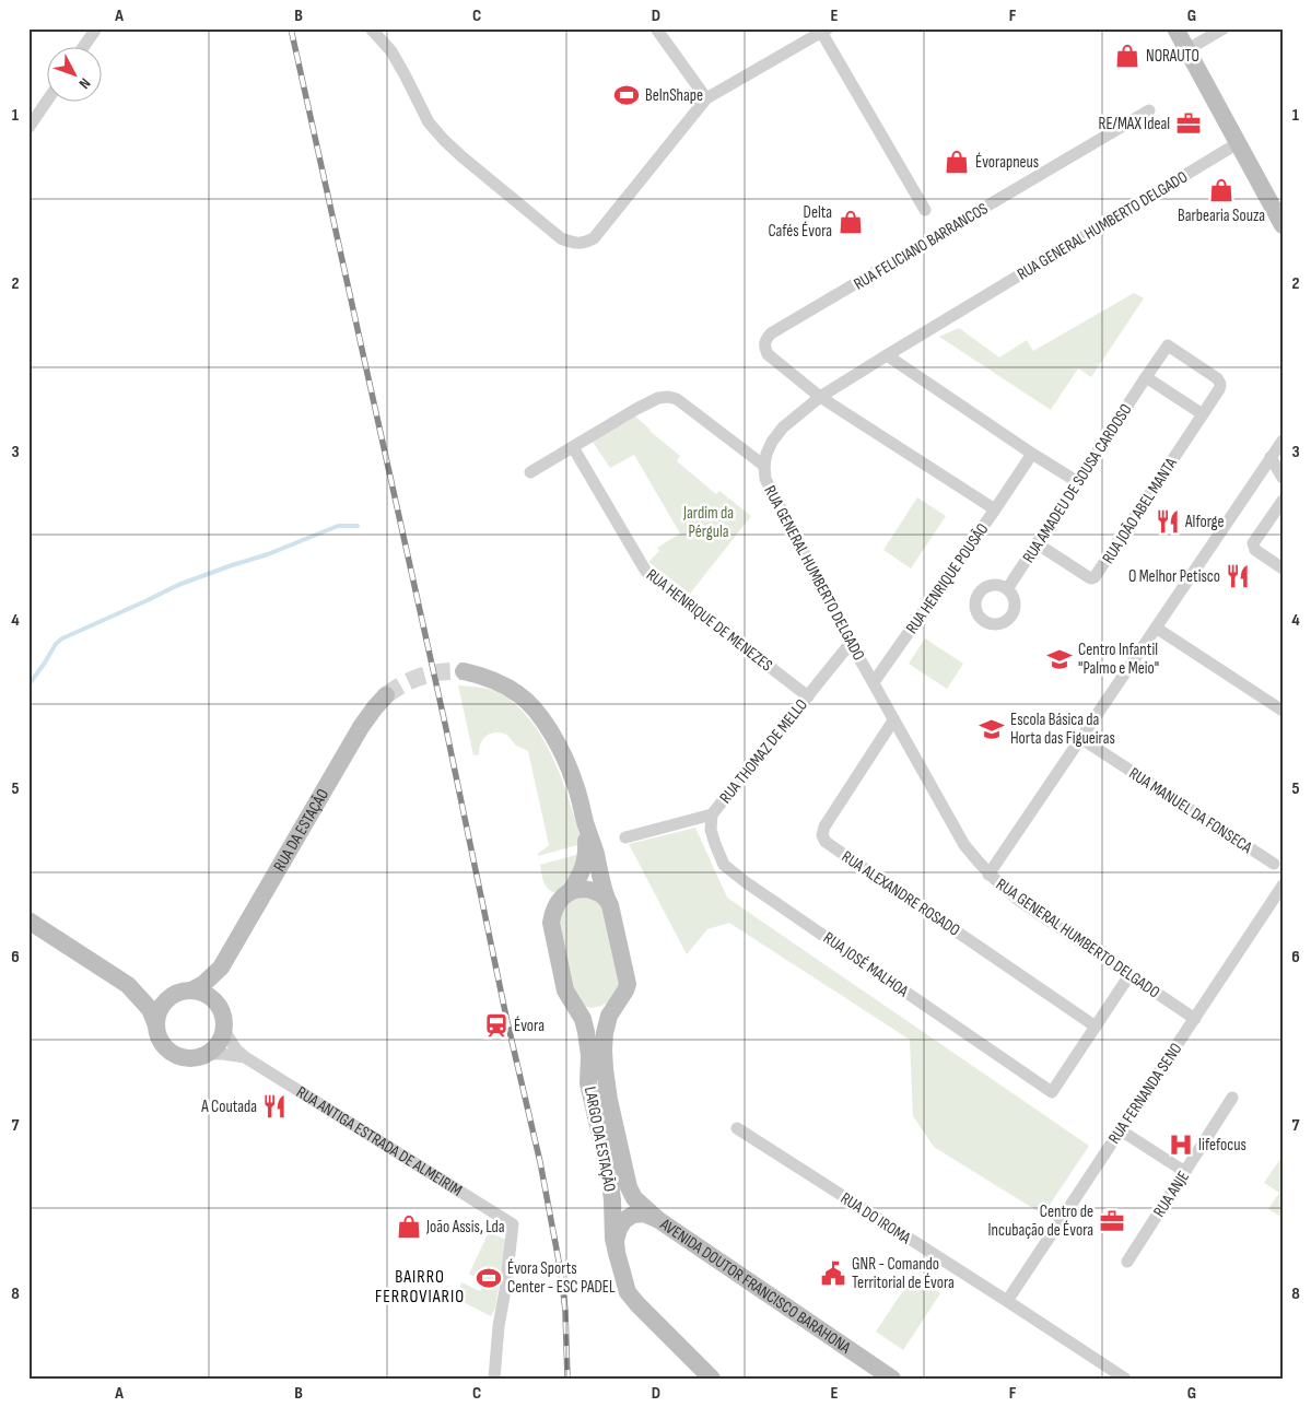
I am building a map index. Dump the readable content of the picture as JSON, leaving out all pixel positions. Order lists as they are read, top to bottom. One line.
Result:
{"streets":{"street":["RUA GENERAL HUMBERTO DELGADO","RUA FELICIANO BARRANCOS","RUA AMADEU DE SOUSA CARDOSO","RUA JOÃO ABEL MANTA","RUA HENRIQUE POUSÃO","RUA HENRIQUE DE MENEZES","RUA THOMAZ DE MELLO","RUA MANUEL DA FONSECA","RUA DA ESTAÇÃO","RUA ALEXANDRE ROSADO","RUA JOSÉ MALHOA","RUA FERNANDA SENO","LARGO DA ESTAÇÃO","RUA ANTIGA ESTRADA DE ALMEIRIM","RUA ANJE","RUA DO IROMA","AVENIDA DOUTOR FRANCISCO BARAHONA"]},"crossings":[["RUA GENERAL HUMBERTO DELGADO","RUA FELICIANO BARRANCOS"],["RUA GENERAL HUMBERTO DELGADO","RUA HENRIQUE POUSÃO"],["RUA GENERAL HUMBERTO DELGADO","RUA THOMAZ DE MELLO"],["RUA GENERAL HUMBERTO DELGADO","RUA ALEXANDRE ROSADO"],["RUA GENERAL HUMBERTO DELGADO","RUA FERNANDA SENO"],["RUA FELICIANO BARRANCOS","RUA HENRIQUE POUSÃO"],["RUA AMADEU DE SOUSA CARDOSO","RUA JOÃO ABEL MANTA"],["RUA HENRIQUE DE MENEZES","RUA THOMAZ DE MELLO"],["RUA THOMAZ DE MELLO","RUA JOSÉ MALHOA"],["RUA DA ESTAÇÃO","RUA ANTIGA ESTRADA DE ALMEIRIM"],["RUA ALEXANDRE ROSADO","RUA JOSÉ MALHOA"],["RUA FERNANDA SENO","RUA DO IROMA"],["LARGO DA ESTAÇÃO","AVENIDA DOUTOR FRANCISCO BARAHONA"]],"districts":["BAIRRO FERROVIARIO"],"parks":["Jardim da Pérgula"],"places":{"shop":["NORAUTO","Évorapneus","Barbearia Souza","Delta Cafés Évora","João Assis, Lda"],"sports":["BeInShape","Évora Sports Center - ESC PADEL"],"office":["RE/MAX Ideal","Centro de Incubação de Évora"],"restaurant":["Alforge","O Melhor Petisco","A Coutada"],"school or university":["Centro Infantil \"Palmo e Meio\"","Escola Básica da Horta das Figueiras"],"station":["Évora"],"hospital":["lifefocus"],"public building":["GNR - Comando Territorial de Évora"]},"north":"bottom right","grid":{"columns":["A","B","C","D","E","F","G"],"rows":["1","2","3","4","5","6","7","8"]}}
